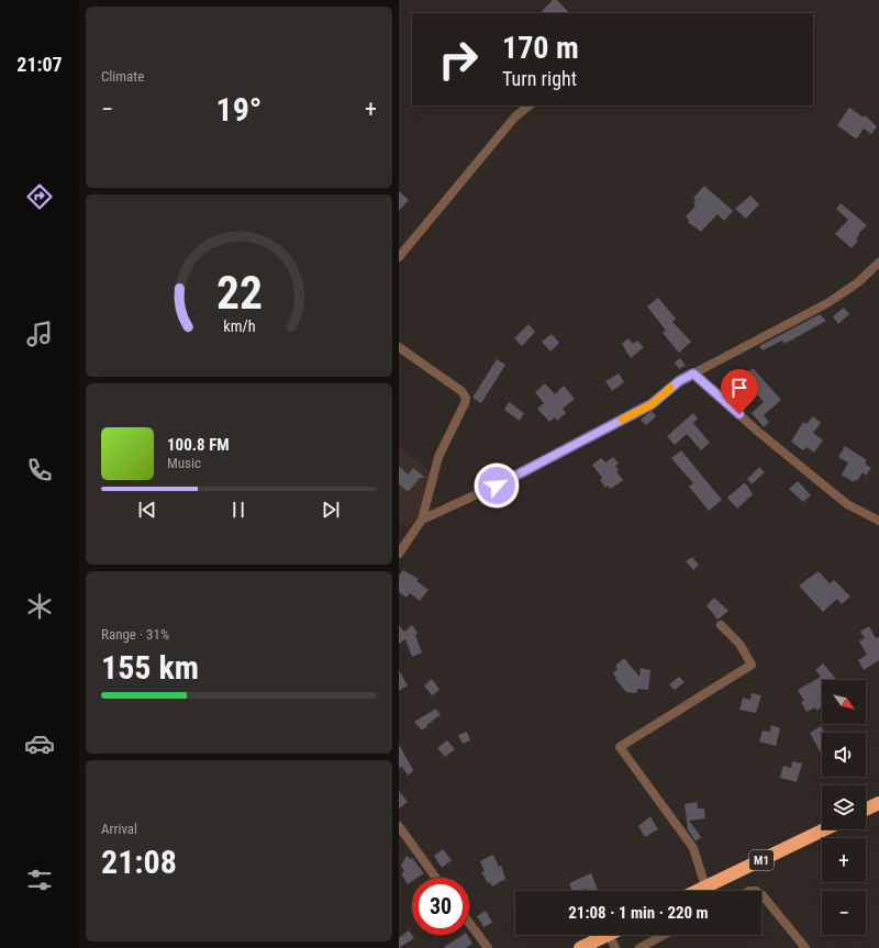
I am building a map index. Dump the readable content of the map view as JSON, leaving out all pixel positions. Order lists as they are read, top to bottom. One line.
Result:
{"streets":{"highway":["M1"]},"north":"bottom right","page":{"tabs":"21:07","tile":["Climate",["Range · 31%","155 km"],["Arrival","21:08"]],"turn":["170 m","Turn right"],"heat":["−","19°","+"],"song":["100.8 FM","Music"],"map_buttons":["+","−"],"limit":"30","trip":"21:08 · 1 min · 220 m","gauge":["22","km/h"]}}
